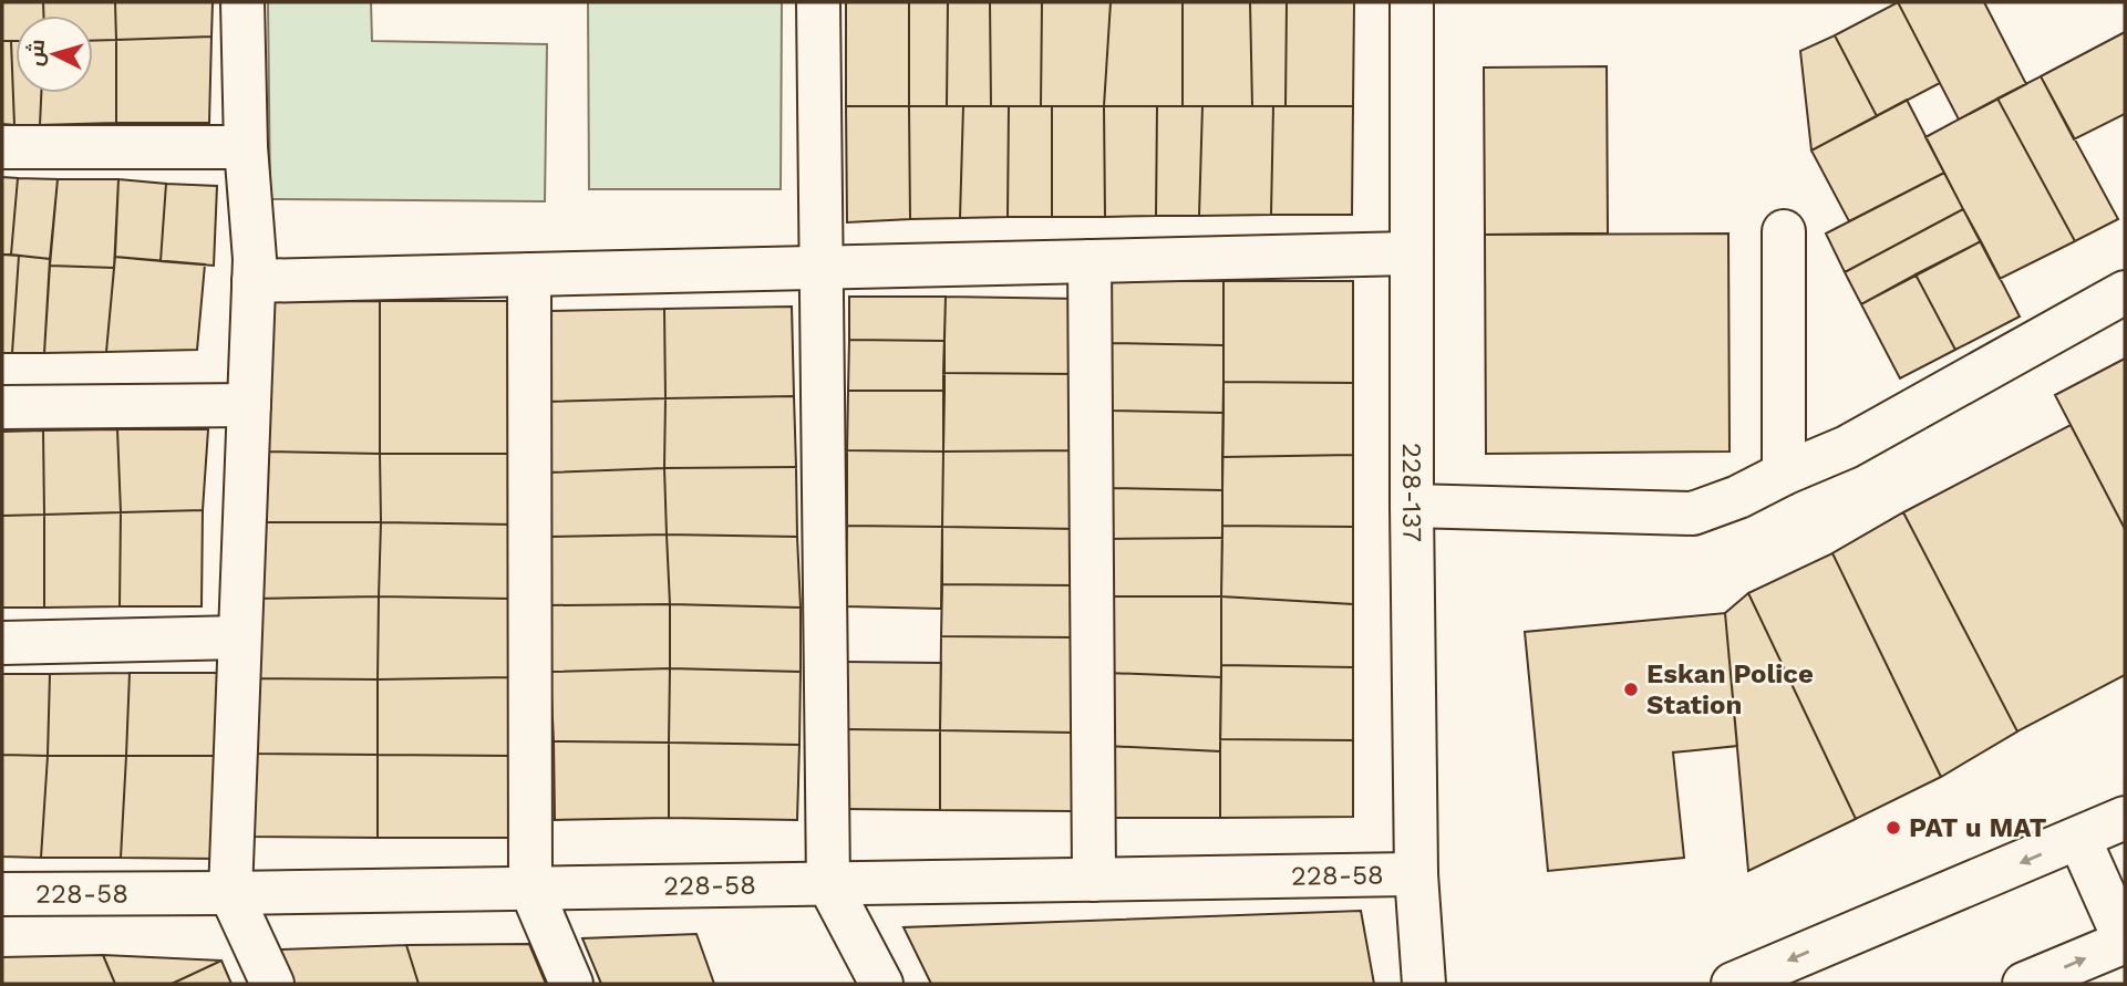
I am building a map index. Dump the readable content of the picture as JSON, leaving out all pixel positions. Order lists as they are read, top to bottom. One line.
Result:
{"streets":{"street":["228-137","228-58"]},"crossings":[["228-137","228-58"]],"places":["Eskan Police Station","PAT u MAT"],"north":"left"}
